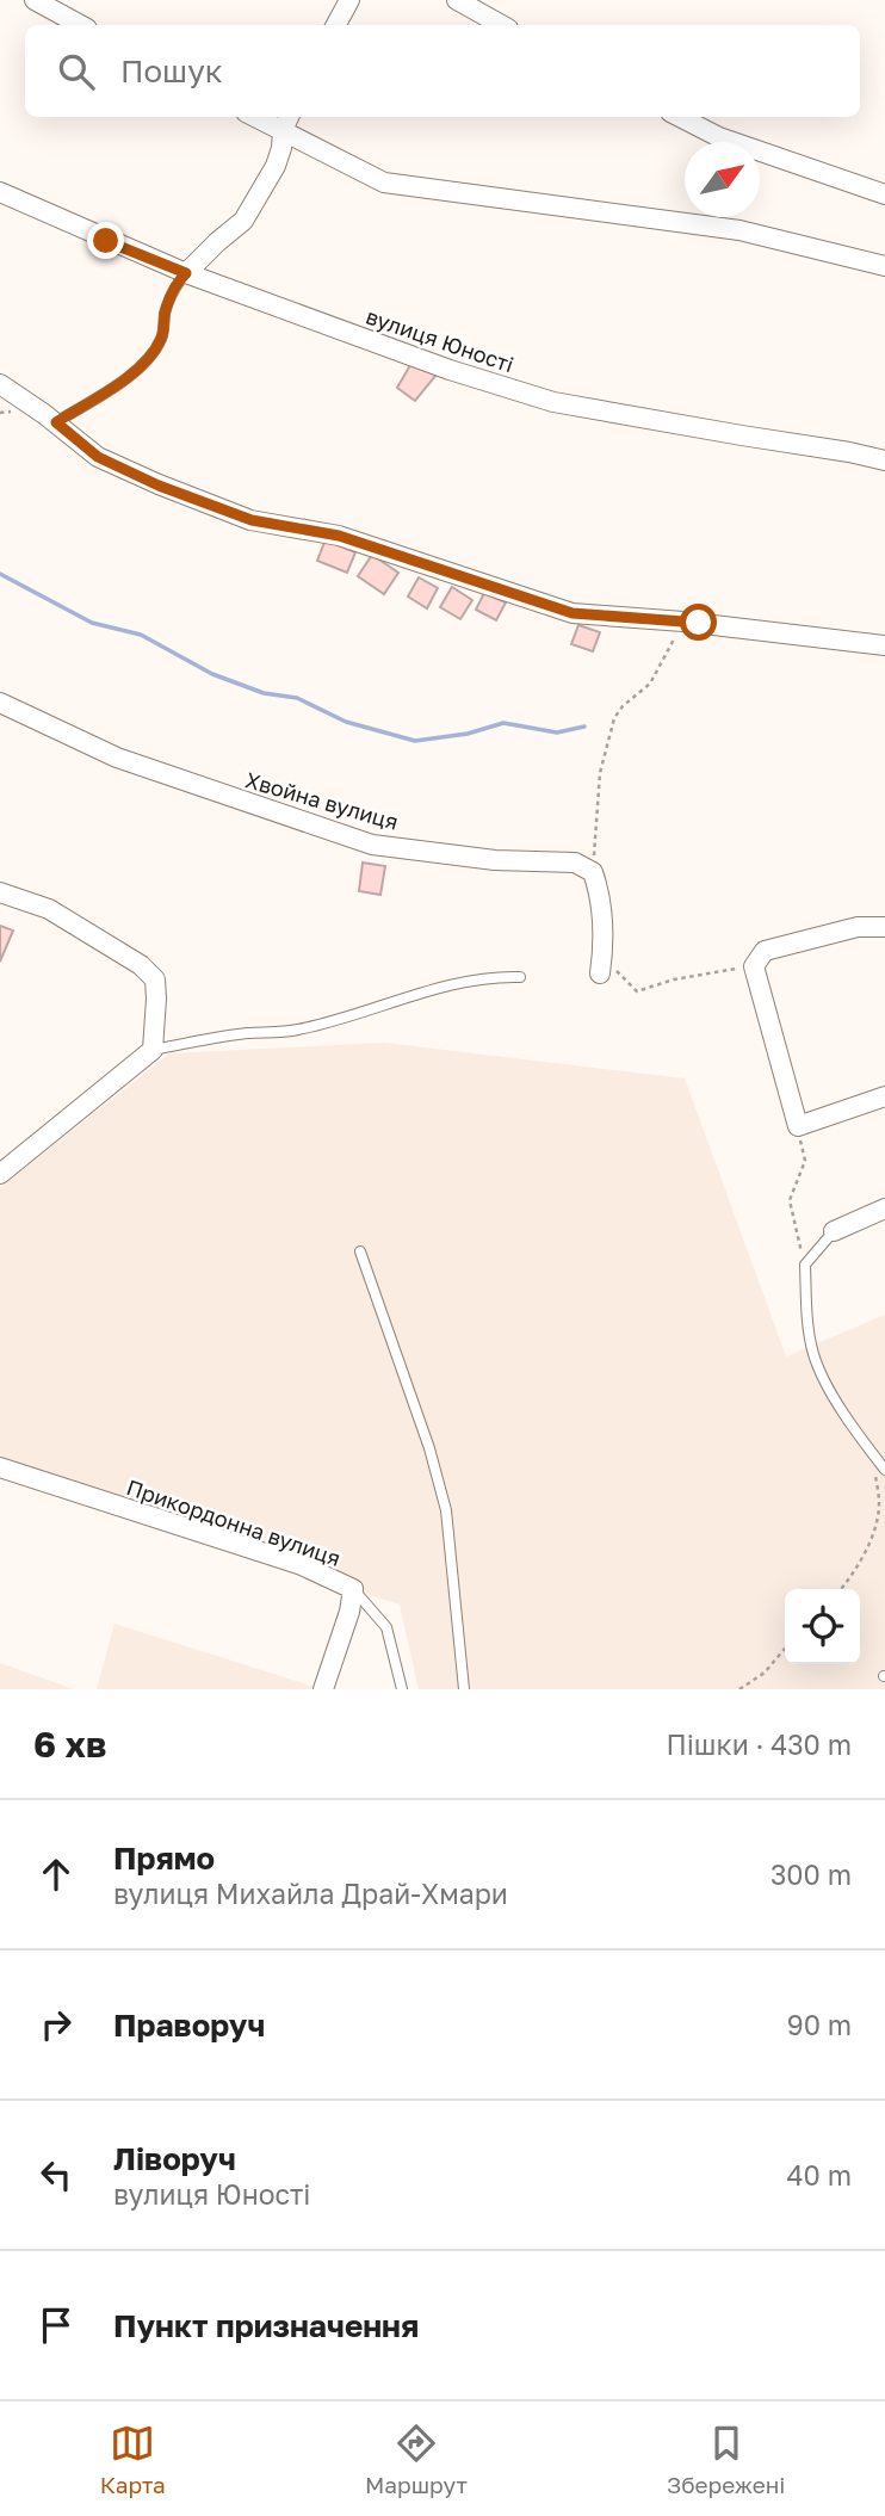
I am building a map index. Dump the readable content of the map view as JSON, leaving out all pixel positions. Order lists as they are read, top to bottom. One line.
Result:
{"streets":{"street":["вулиця Юності","Хвойна вулиця","Прикордонна вулиця"]},"north":"top right","page":{"search":"Пошук","heading":["6 хв","Пішки · 430 m"],"list":[["Прямо","вулиця Михайла Драй-Хмари","300 m"],["Праворуч","90 m"],["Ліворуч","вулиця Юності","40 m"],"Пункт призначення"],"nav":["Карта","Маршрут","Збережені"]}}
